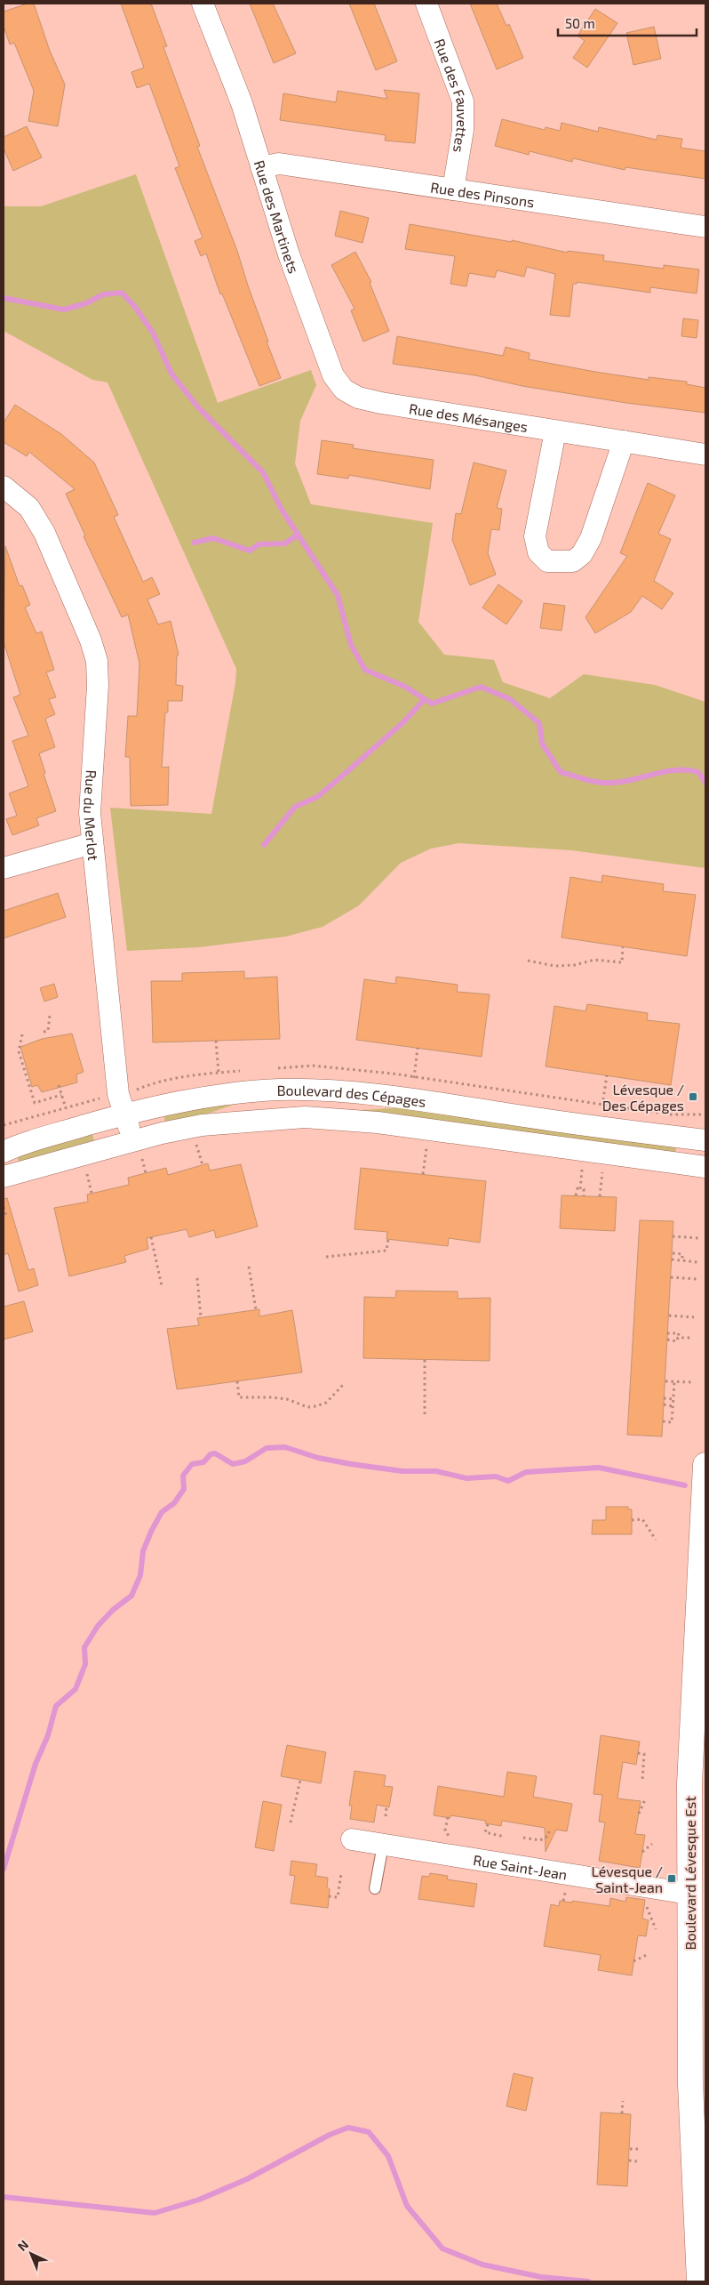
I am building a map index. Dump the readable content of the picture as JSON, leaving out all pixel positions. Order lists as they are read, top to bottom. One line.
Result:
{"streets":{"street":["Rue des Fauvettes","Rue des Pinsons","Rue des Martinets","Rue des Mésanges","Rue du Merlot","Boulevard des Cépages","Rue Saint-Jean","Boulevard Lévesque Est"]},"crossings":[["Rue des Fauvettes","Rue des Pinsons"],["Rue des Pinsons","Rue des Martinets"],["Rue des Martinets","Rue des Mésanges"],["Rue du Merlot","Boulevard des Cépages"],["Rue Saint-Jean","Boulevard Lévesque Est"]],"places":{"transit":["Lévesque / Des Cépages","Lévesque / Saint-Jean"]},"scale_bar":"50 m","north":"top left"}
